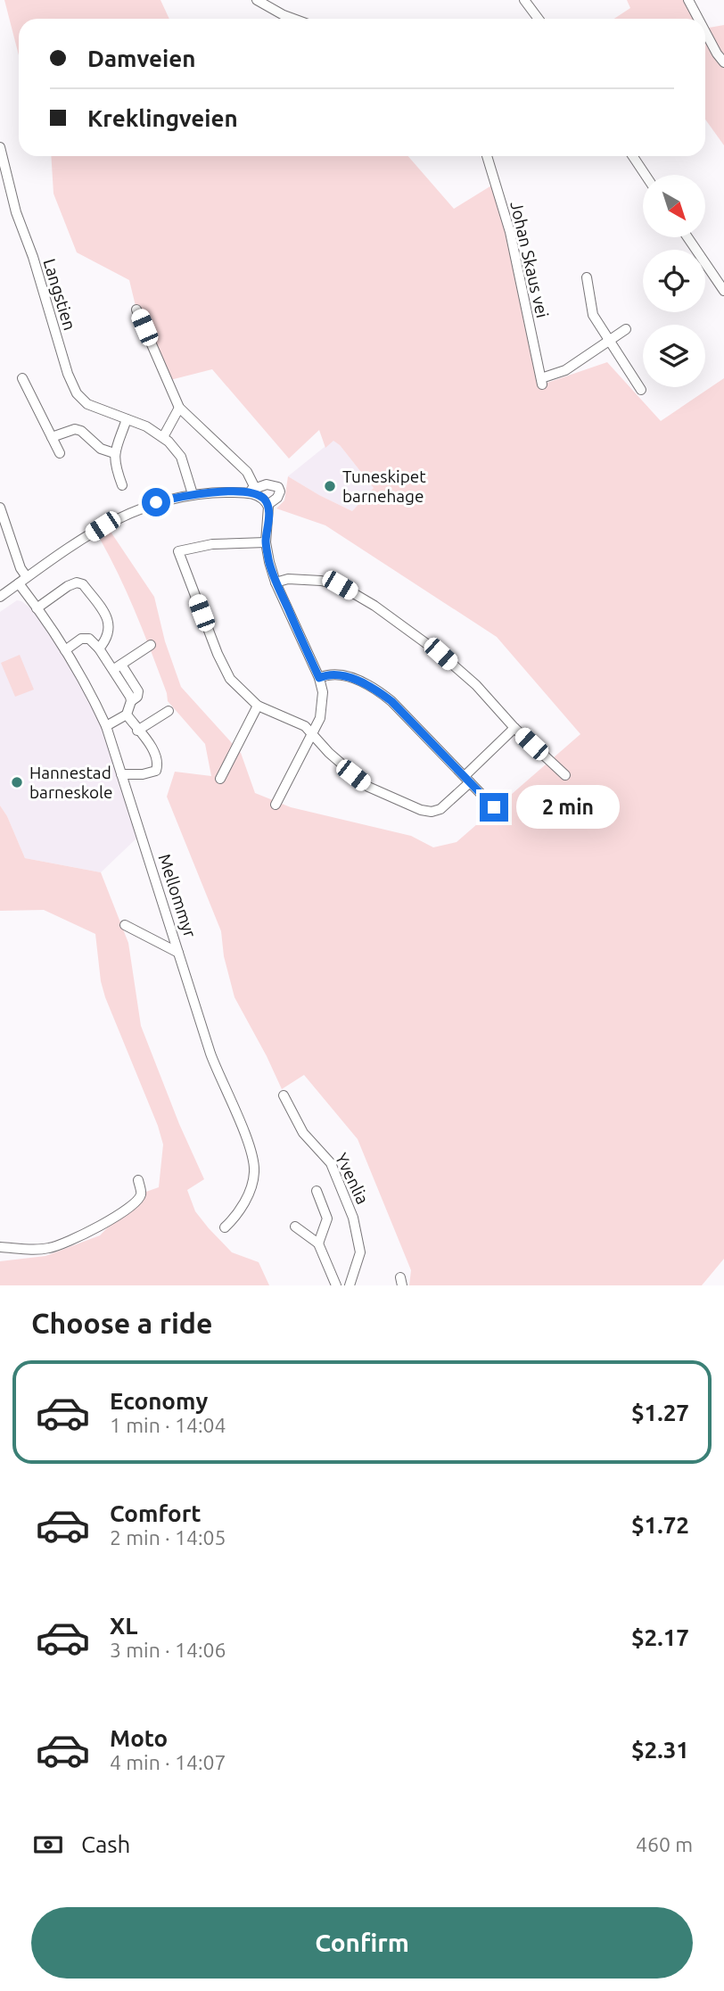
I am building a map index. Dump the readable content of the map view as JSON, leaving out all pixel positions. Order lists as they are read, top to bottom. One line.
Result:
{"streets":{"street":["Johan Skaus vei","Langstien","Mellommyr","Yvenlia"]},"places":["Tuneskipet barnehage","Hannestad barneskole"],"north":"bottom right","page":{"banner":["Damveien","Kreklingveien"],"bubble":"2 min","heading":"Choose a ride","list":[{"name":"Economy","note":"1 min · 14:04","value":"$1.27"},{"name":"Comfort","note":"2 min · 14:05","value":"$1.72"},{"name":"XL","note":"3 min · 14:06","value":"$2.17"},{"name":"Moto","note":"4 min · 14:07","value":"$2.31"}],"pay":["Cash","460 m"],"buttons":"Confirm"}}
